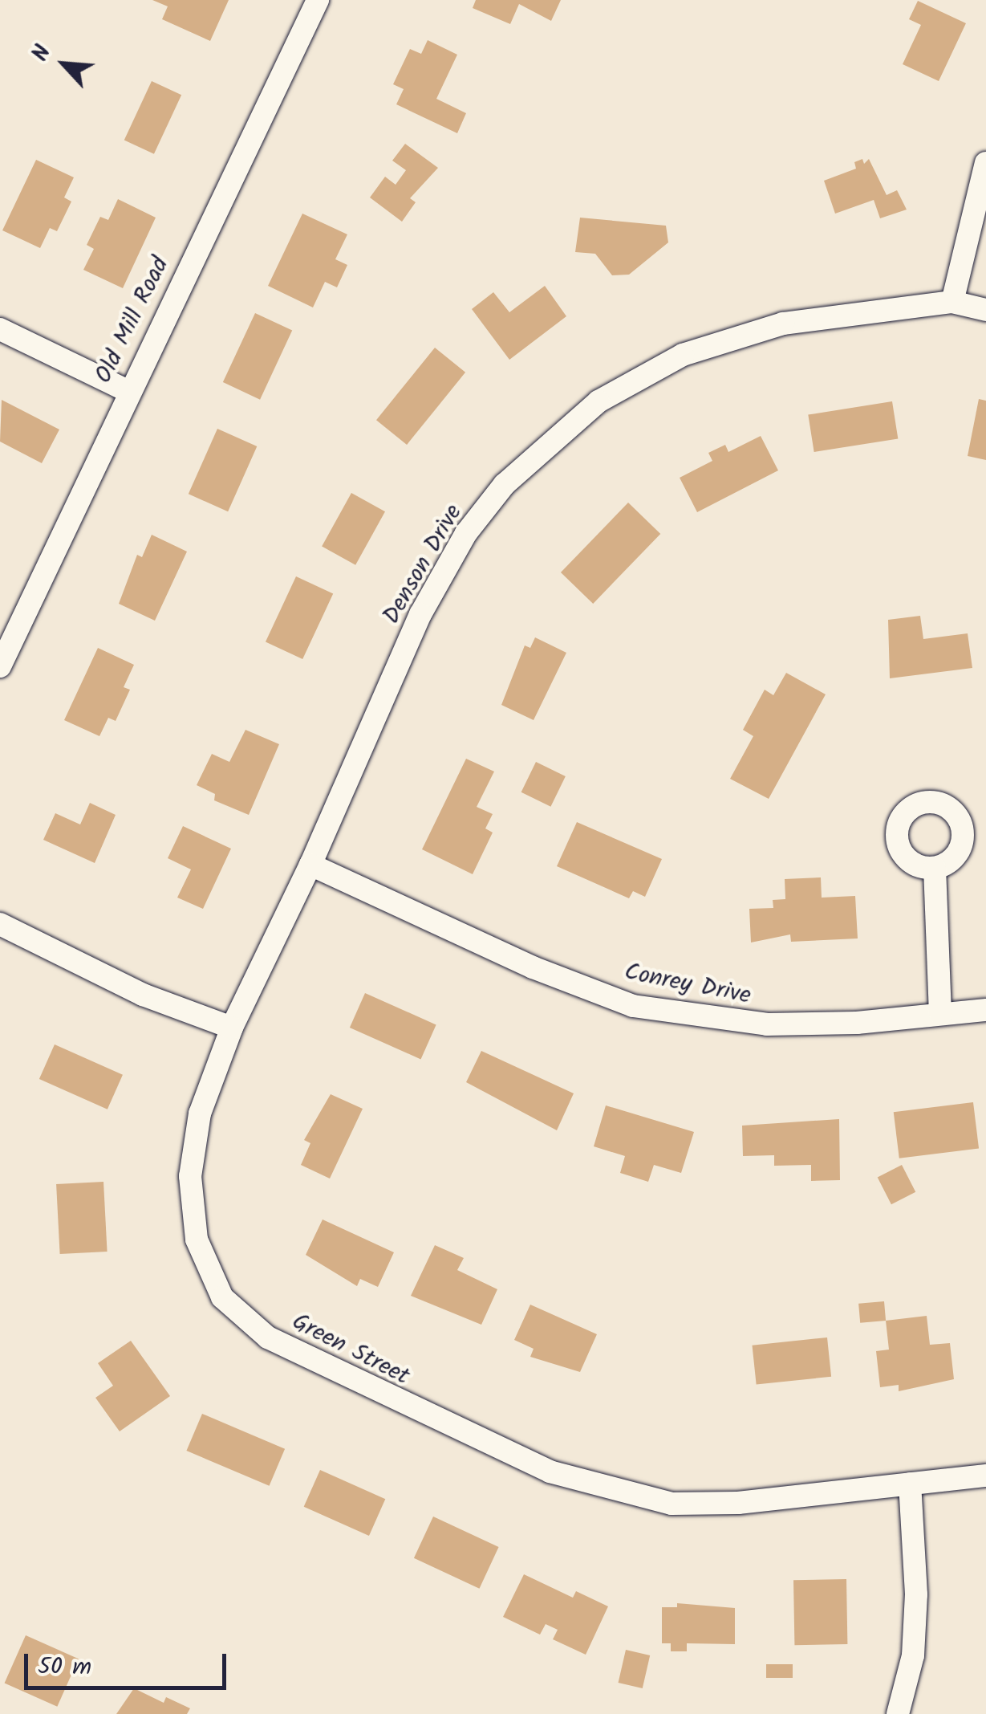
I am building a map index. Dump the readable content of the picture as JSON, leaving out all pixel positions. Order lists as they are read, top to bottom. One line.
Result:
{"streets":{"street":["Old Mill Road","Denson Drive","Conrey Drive","Green Street"]},"crossings":[["Denson Drive","Conrey Drive"],["Denson Drive","Green Street"]],"scale_bar":"50 m","north":"top left"}
